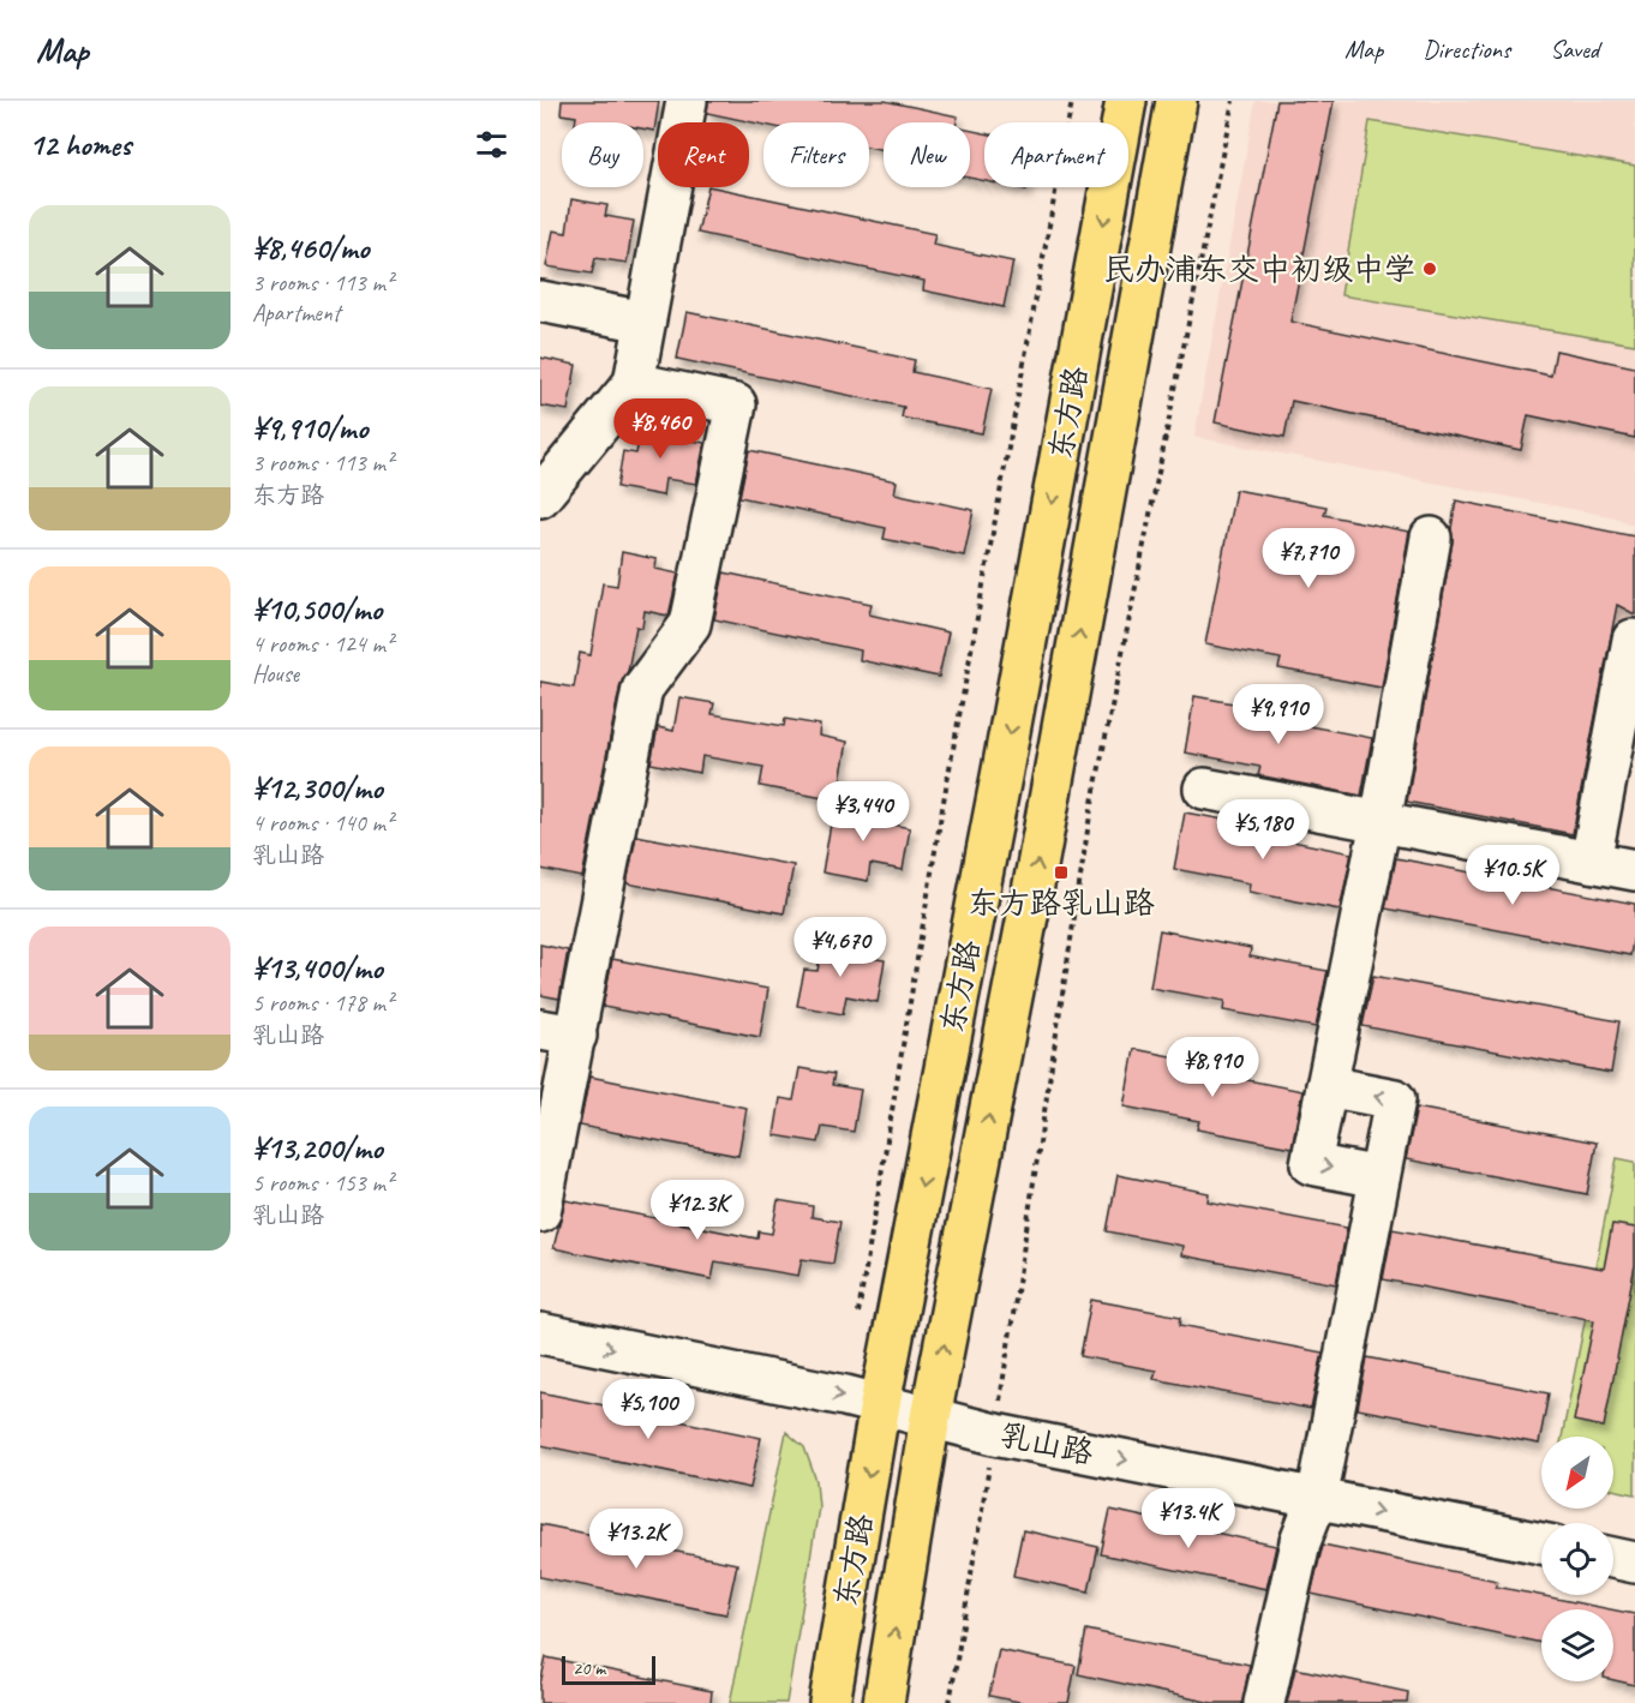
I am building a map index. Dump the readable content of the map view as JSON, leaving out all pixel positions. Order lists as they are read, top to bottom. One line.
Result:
{"streets":{"main road":["东方路"],"street":["乳山路"]},"crossings":[["东方路","乳山路"]],"one_way":["乳山路"],"places":{"other":["民办浦东交中初级中学"],"transit":["东方路乳山路"]},"scale_bar":"20 m","north":"bottom left","page":{"header":"Map","nav":["Map","Directions","Saved"],"heading":"12 homes","chip":["Buy","Rent","Filters","New","Apartment"],"list":[{"name":"¥8,460/mo","note":"3 rooms · 113 m² · Apartment"},{"name":"¥9,910/mo","note":"3 rooms · 113 m² · 东方路"},{"name":"¥10,500/mo","note":"4 rooms · 124 m² · House"},{"name":"¥12,300/mo","note":"4 rooms · 140 m² · 乳山路"},{"name":"¥13,400/mo","note":"5 rooms · 178 m² · 乳山路"},{"name":"¥13,200/mo","note":"5 rooms · 153 m² · 乳山路"}],"price":["¥8,460","¥7,710","¥9,910","¥3,440","¥5,180","¥10.5K","¥4,670","¥8,910","¥12.3K","¥5,100","¥13.4K","¥13.2K"],"scale":"20 m"}}
